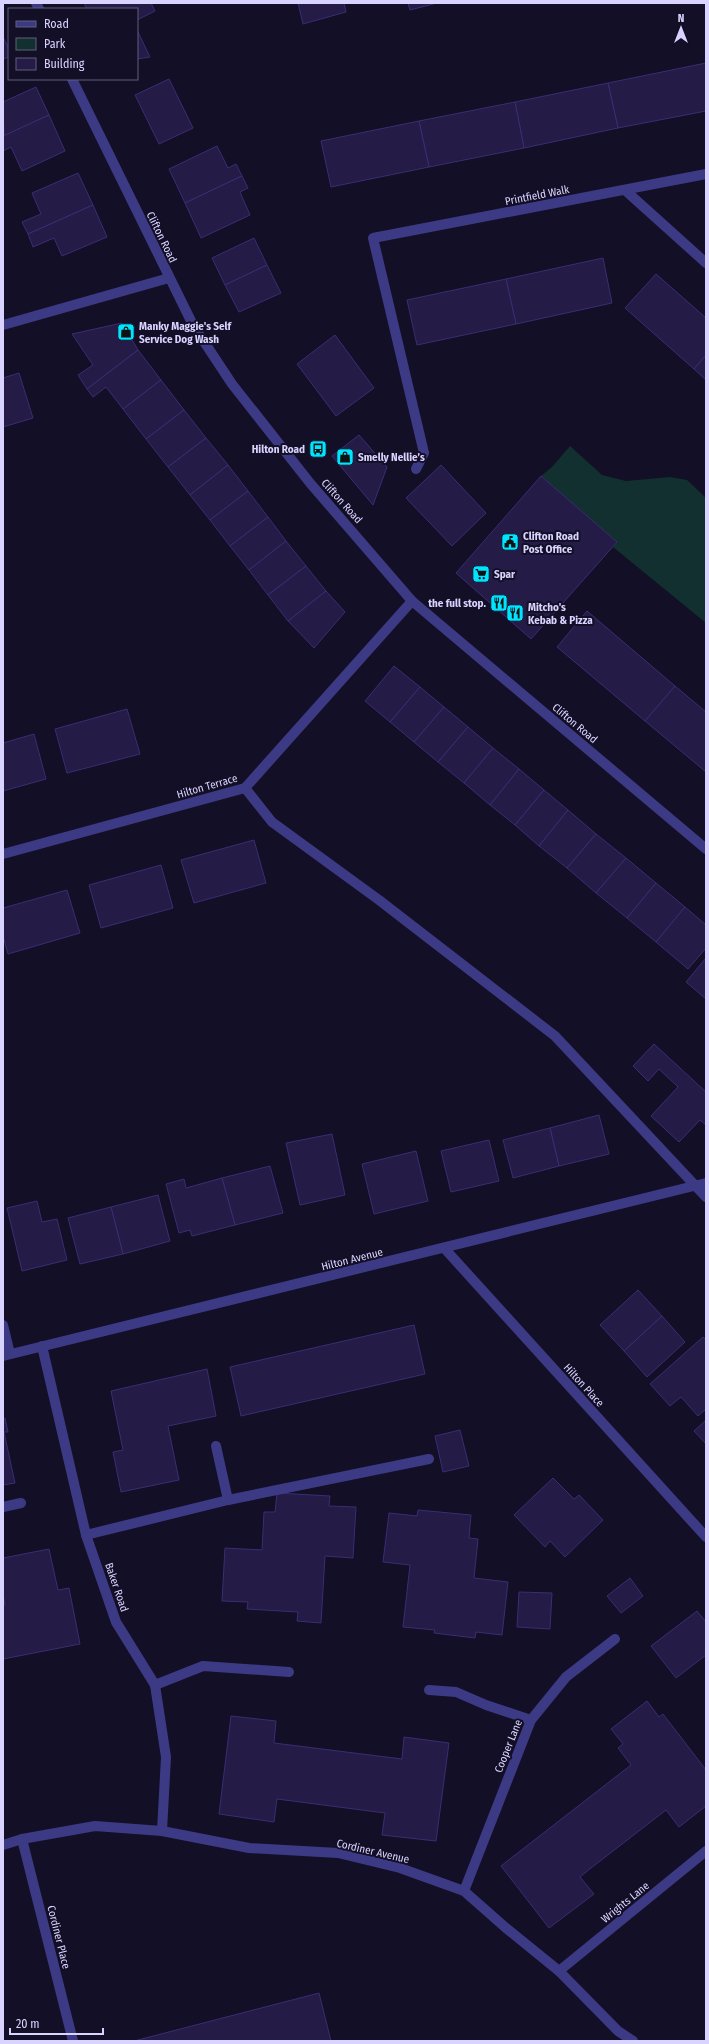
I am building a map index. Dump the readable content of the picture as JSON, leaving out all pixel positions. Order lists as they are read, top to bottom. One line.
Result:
{"streets":{"street":["Printfield Walk","Clifton Road","Hilton Terrace","Hilton Avenue","Hilton Place","Baker Road","Cooper Lane","Cordiner Avenue","Wrights Lane","Cordiner Place"]},"crossings":[["Clifton Road","Hilton Terrace"],["Hilton Avenue","Hilton Place"],["Hilton Avenue","Baker Road"],["Baker Road","Cordiner Avenue"],["Cooper Lane","Cordiner Avenue"],["Cordiner Avenue","Wrights Lane"],["Cordiner Avenue","Cordiner Place"]],"places":{"shop":["Manky Maggie's Self Service Dog Wash","Smelly Nellie’s"],"bus stop":["Hilton Road"],"public building":["Clifton Road Post Office"],"supermarket":["Spar"],"restaurant":["the full stop.","Mitcho's Kebab & Pizza"]},"legend":["Road","Park","Building"],"scale_bar":"20 m","north":"top"}
